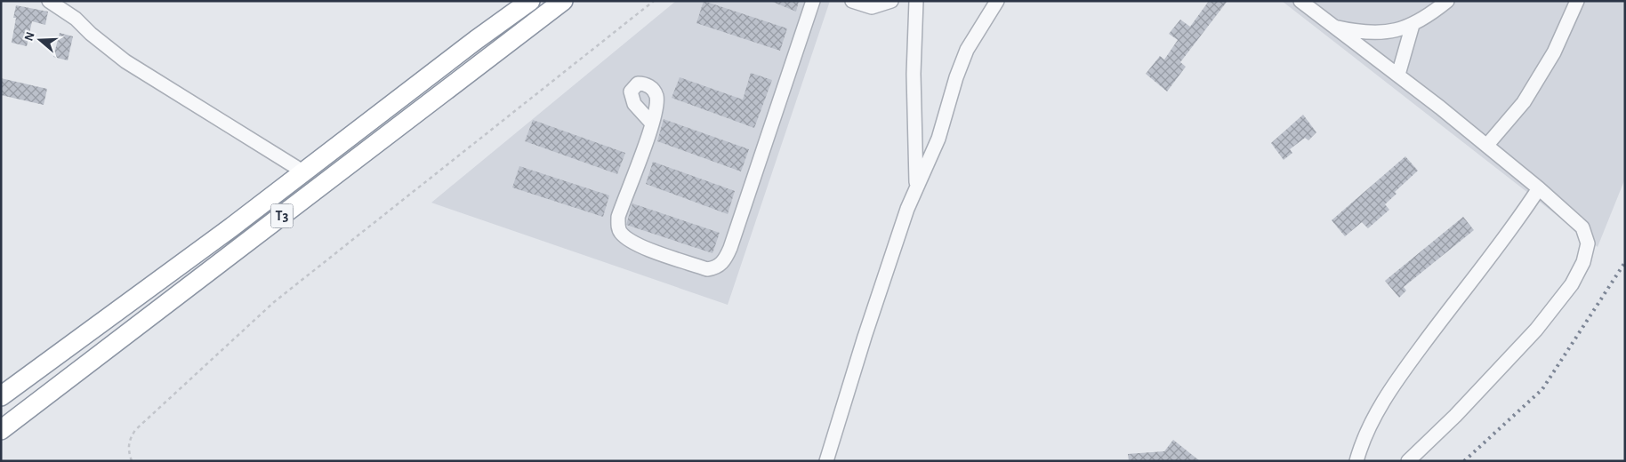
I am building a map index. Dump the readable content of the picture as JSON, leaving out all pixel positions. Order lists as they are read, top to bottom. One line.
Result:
{"streets":{"highway":["T3"]},"north":"left"}
